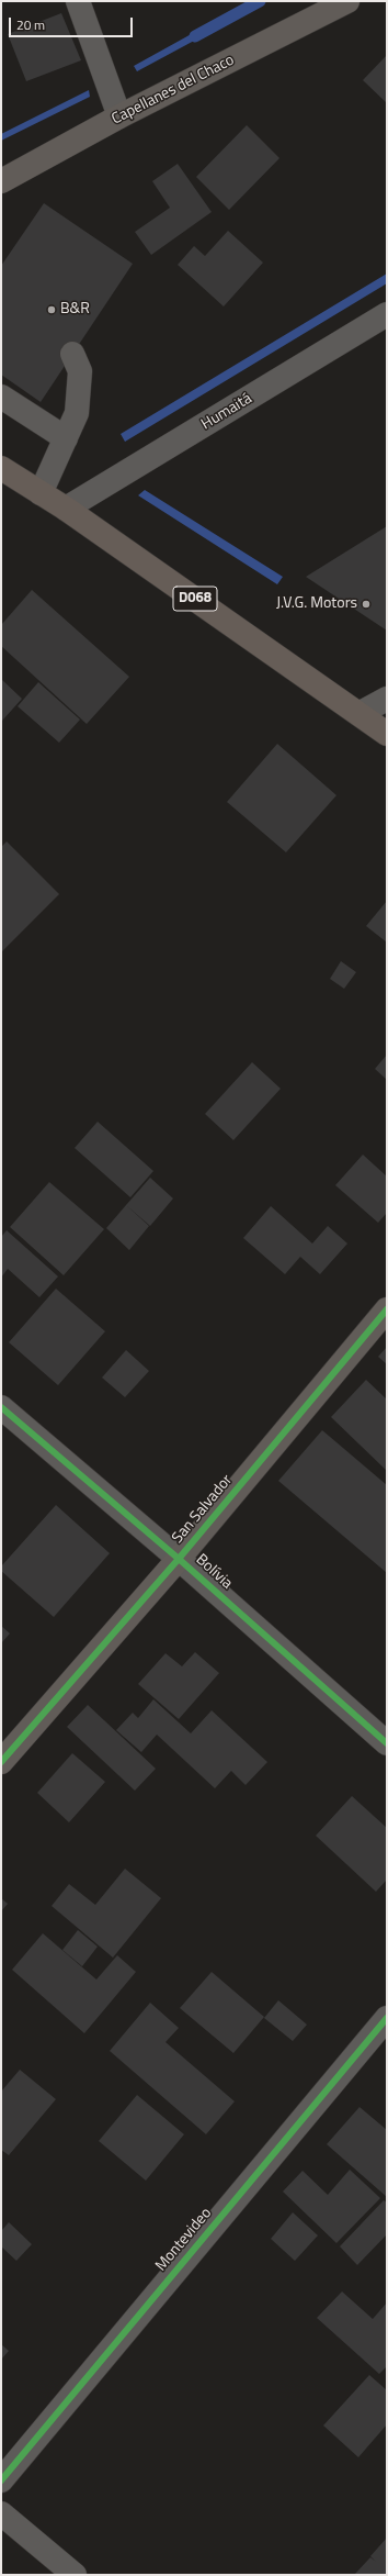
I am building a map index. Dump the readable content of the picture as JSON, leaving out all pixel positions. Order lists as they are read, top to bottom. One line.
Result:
{"streets":{"main road":["D068"],"street":["Capellanes del Chaco","Humaitá","San Salvador","Bolívia","Montevideo"]},"crossings":[["Humaitá","D068"],["San Salvador","Bolívia"]],"places":["B&R","J.V.G. Motors"],"scale_bar":"20 m"}
